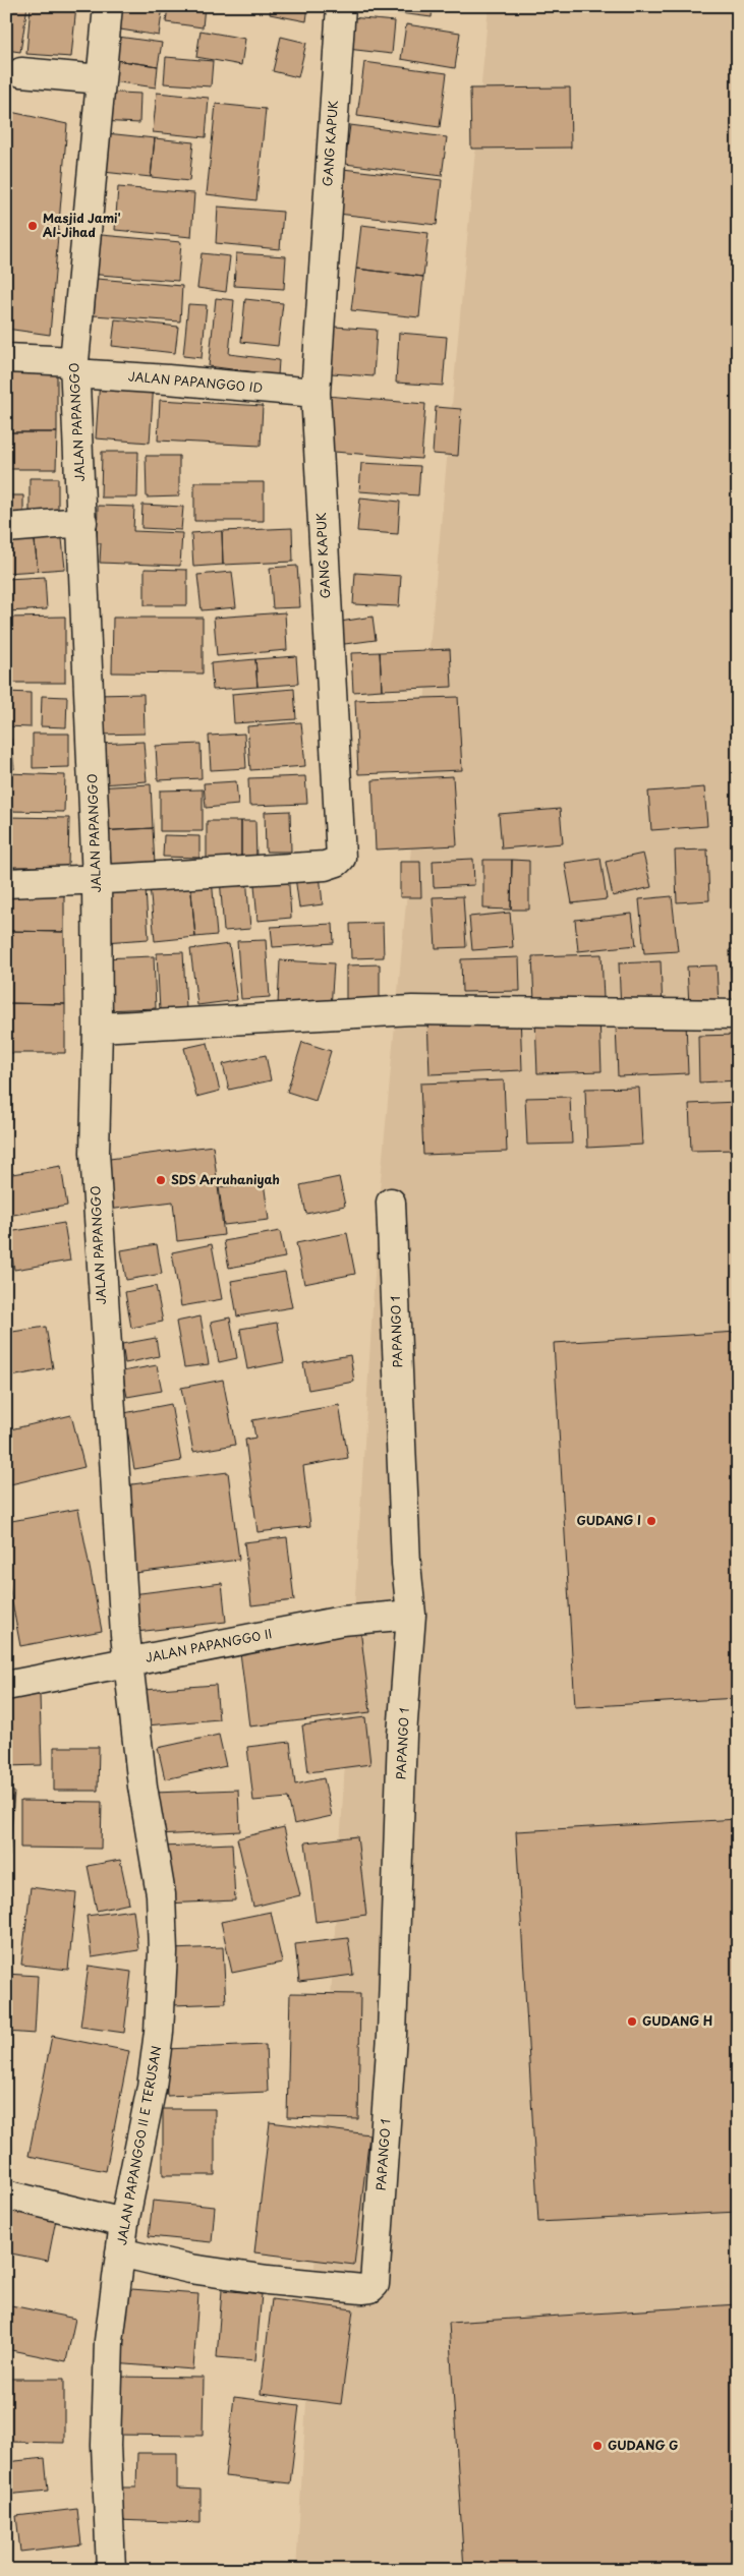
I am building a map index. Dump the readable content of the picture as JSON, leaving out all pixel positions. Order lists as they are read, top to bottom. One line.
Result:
{"streets":{"street":["GANG KAPUK","JALAN PAPANGGO ID","JALAN PAPANGGO","PAPANGO 1","JALAN PAPANGGO II","JALAN PAPANGGO II E TERUSAN"]},"crossings":[["GANG KAPUK","JALAN PAPANGGO ID"],["GANG KAPUK","JALAN PAPANGGO"],["JALAN PAPANGGO ID","JALAN PAPANGGO"],["JALAN PAPANGGO","JALAN PAPANGGO II"],["JALAN PAPANGGO","JALAN PAPANGGO II E TERUSAN"],["PAPANGO 1","JALAN PAPANGGO II"],["PAPANGO 1","JALAN PAPANGGO II E TERUSAN"],["JALAN PAPANGGO II","JALAN PAPANGGO II E TERUSAN"]],"places":["Masjid Jami' Al-Jihad","SDS Arruhaniyah","GUDANG I","GUDANG H","GUDANG G"]}
